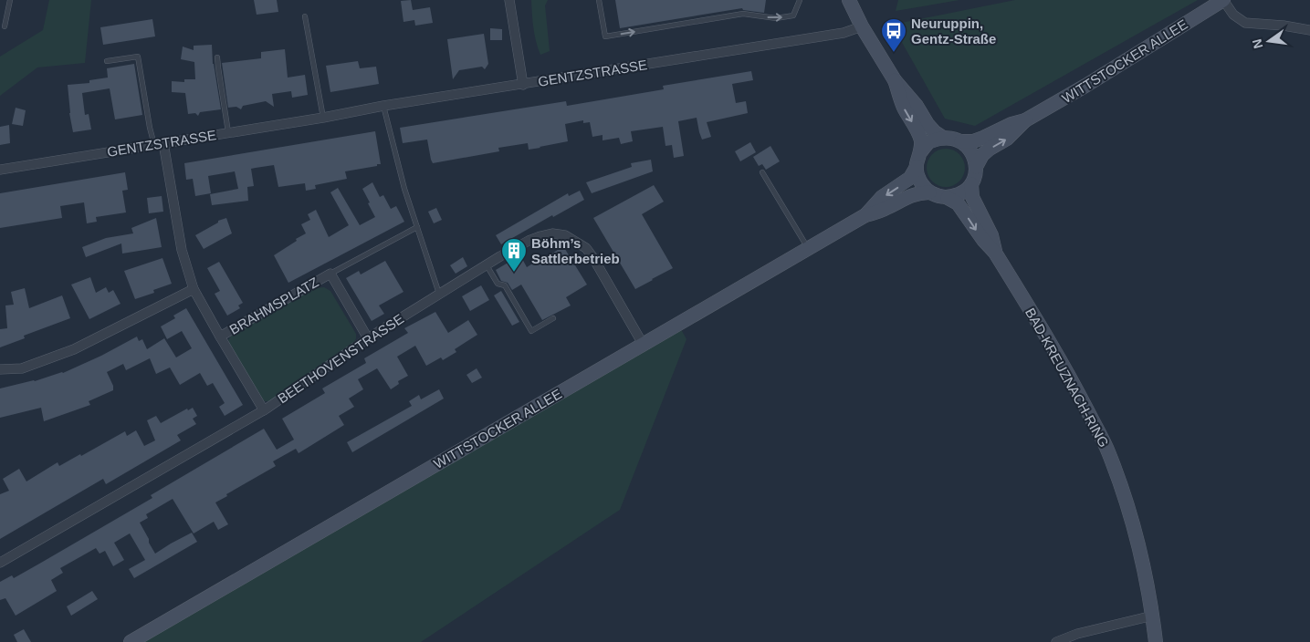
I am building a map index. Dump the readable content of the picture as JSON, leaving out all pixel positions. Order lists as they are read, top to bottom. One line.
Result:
{"streets":{"main road":["WITTSTOCKER ALLEE","BAD-KREUZNACH-RING"],"street":["GENTZSTRASSE","BRAHMSPLATZ","BEETHOVENSTRASSE"]},"crossings":[["WITTSTOCKER ALLEE","BEETHOVENSTRASSE"],["WITTSTOCKER ALLEE","BAD-KREUZNACH-RING"],["BRAHMSPLATZ","BEETHOVENSTRASSE"]],"places":{"bus stop":["Neuruppin, Gentz-Straße"],"building":["Böhm’s Sattlerbetrieb"]},"north":"left"}
